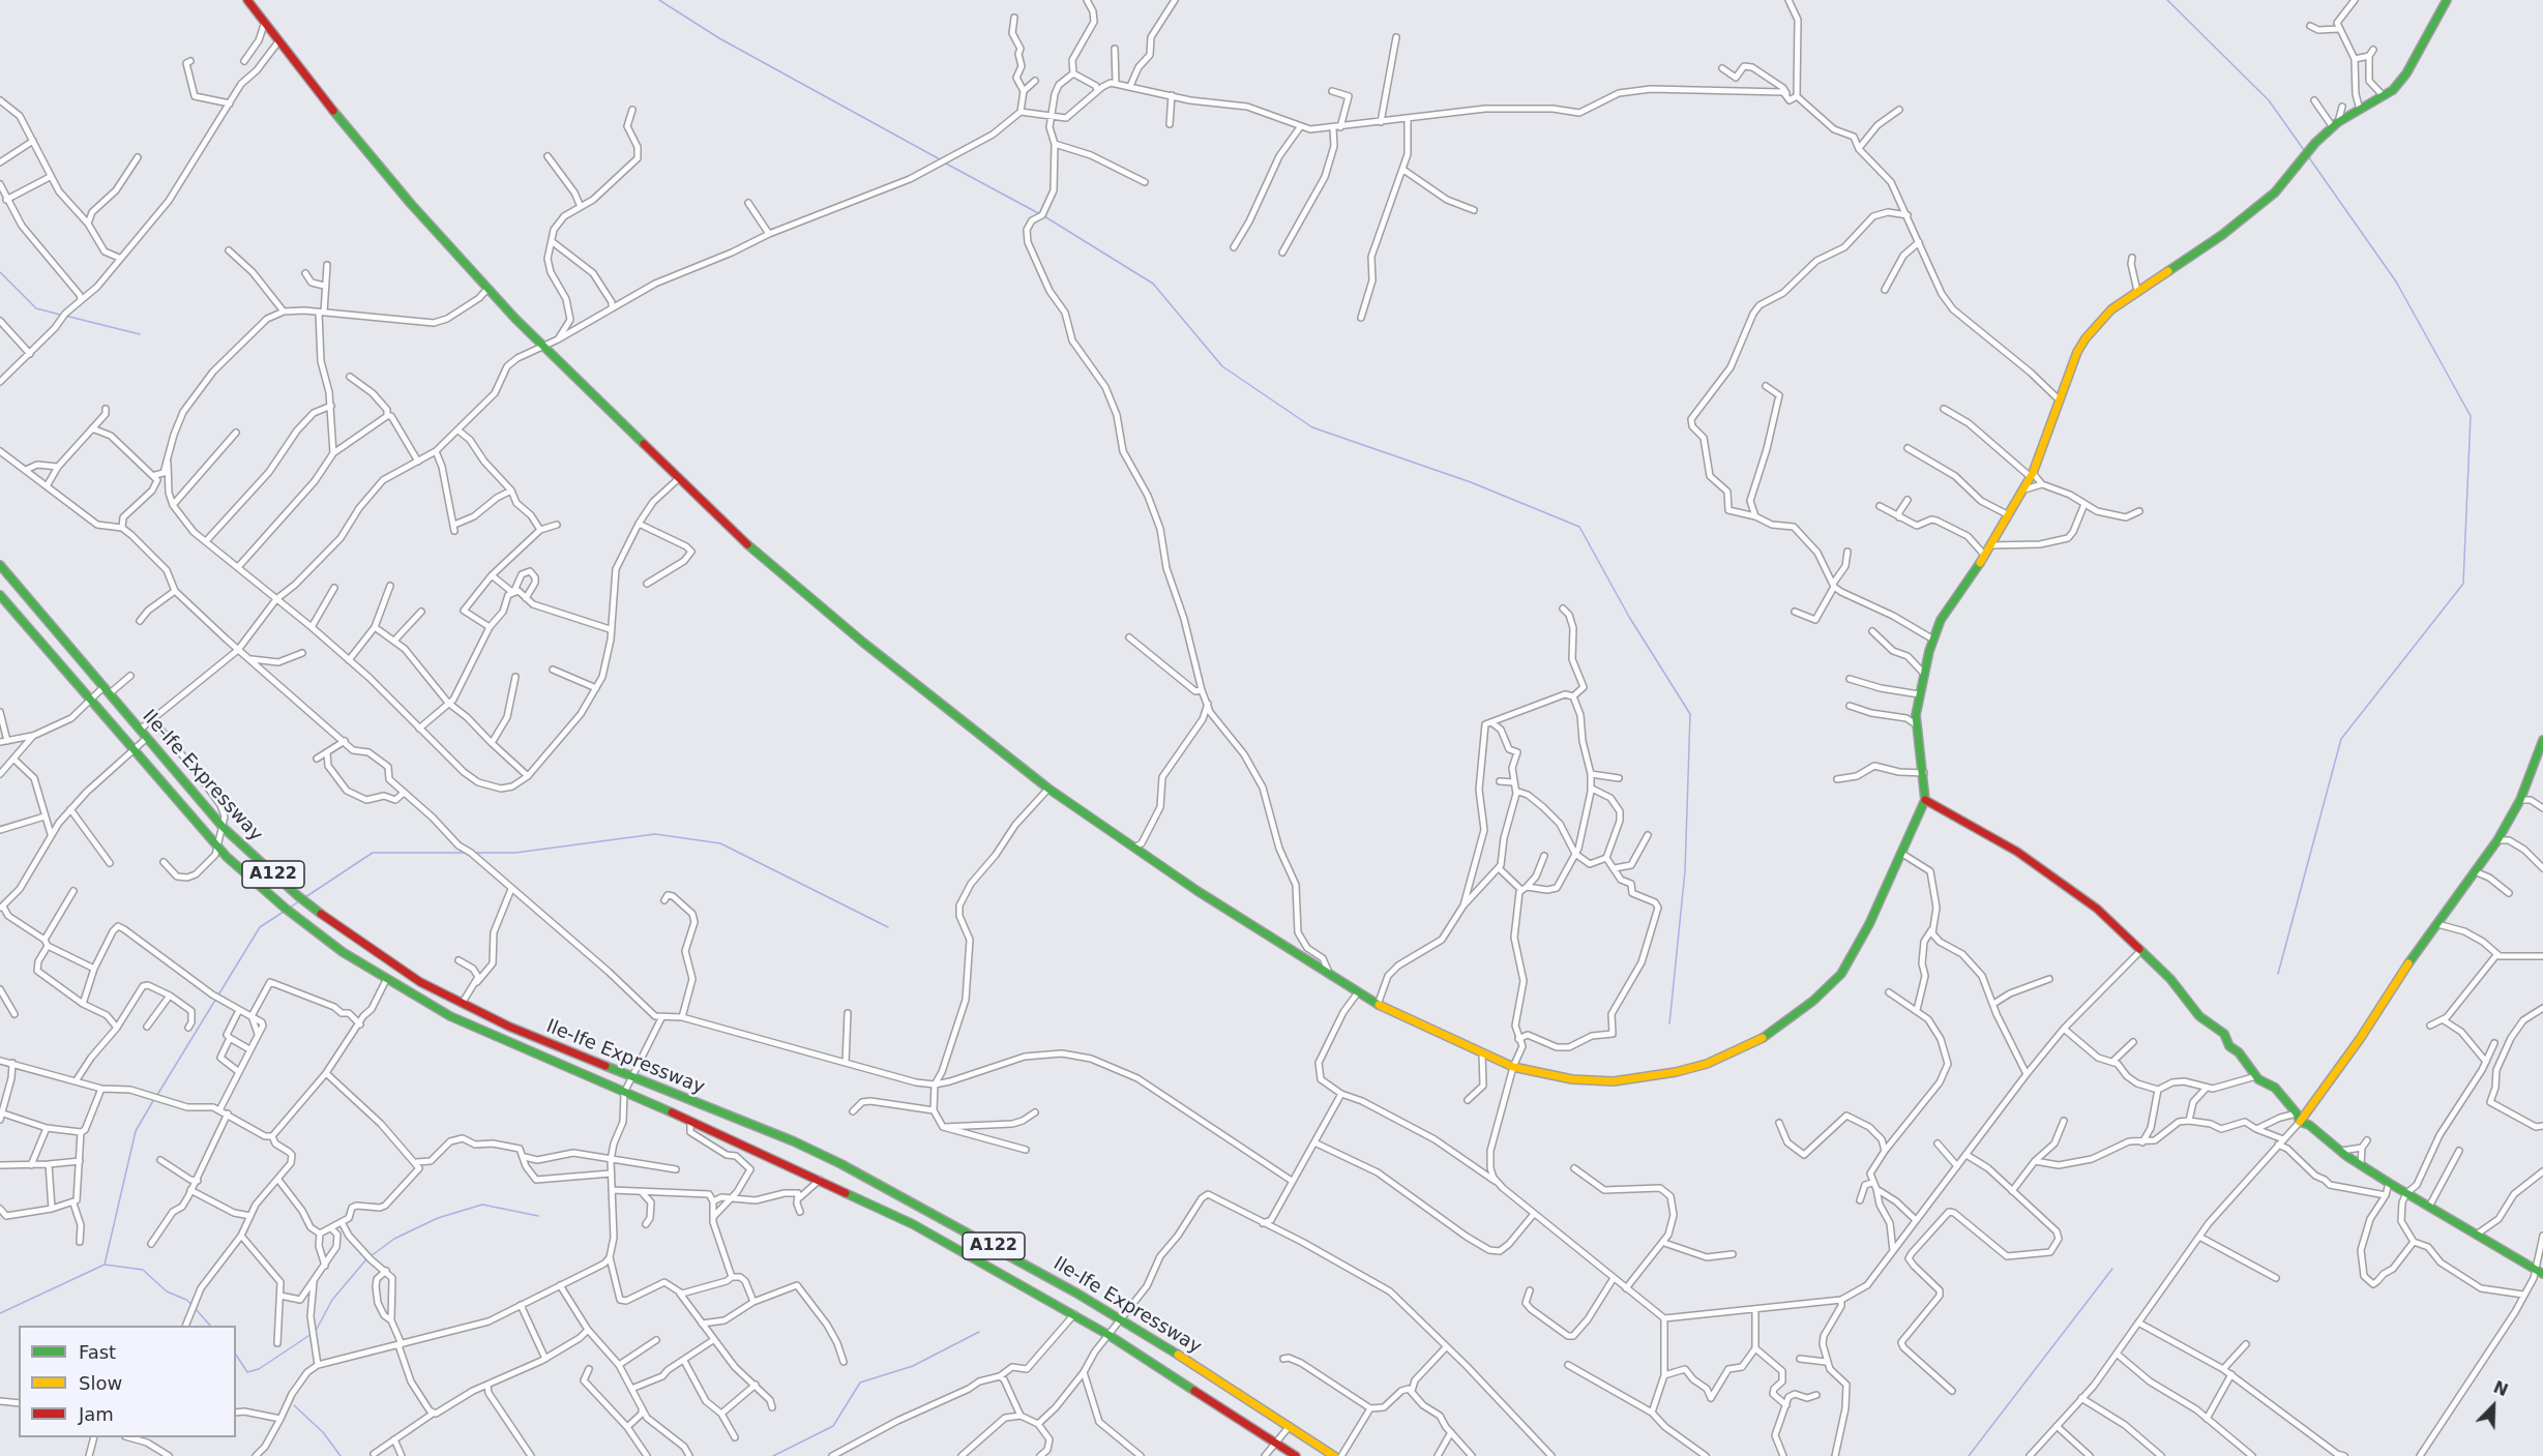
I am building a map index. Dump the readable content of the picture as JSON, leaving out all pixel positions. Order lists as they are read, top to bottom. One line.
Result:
{"streets":{"main road":["Ile-Ife Expressway","A122"]},"legend":["Fast","Slow","Jam"],"north":"top right"}
